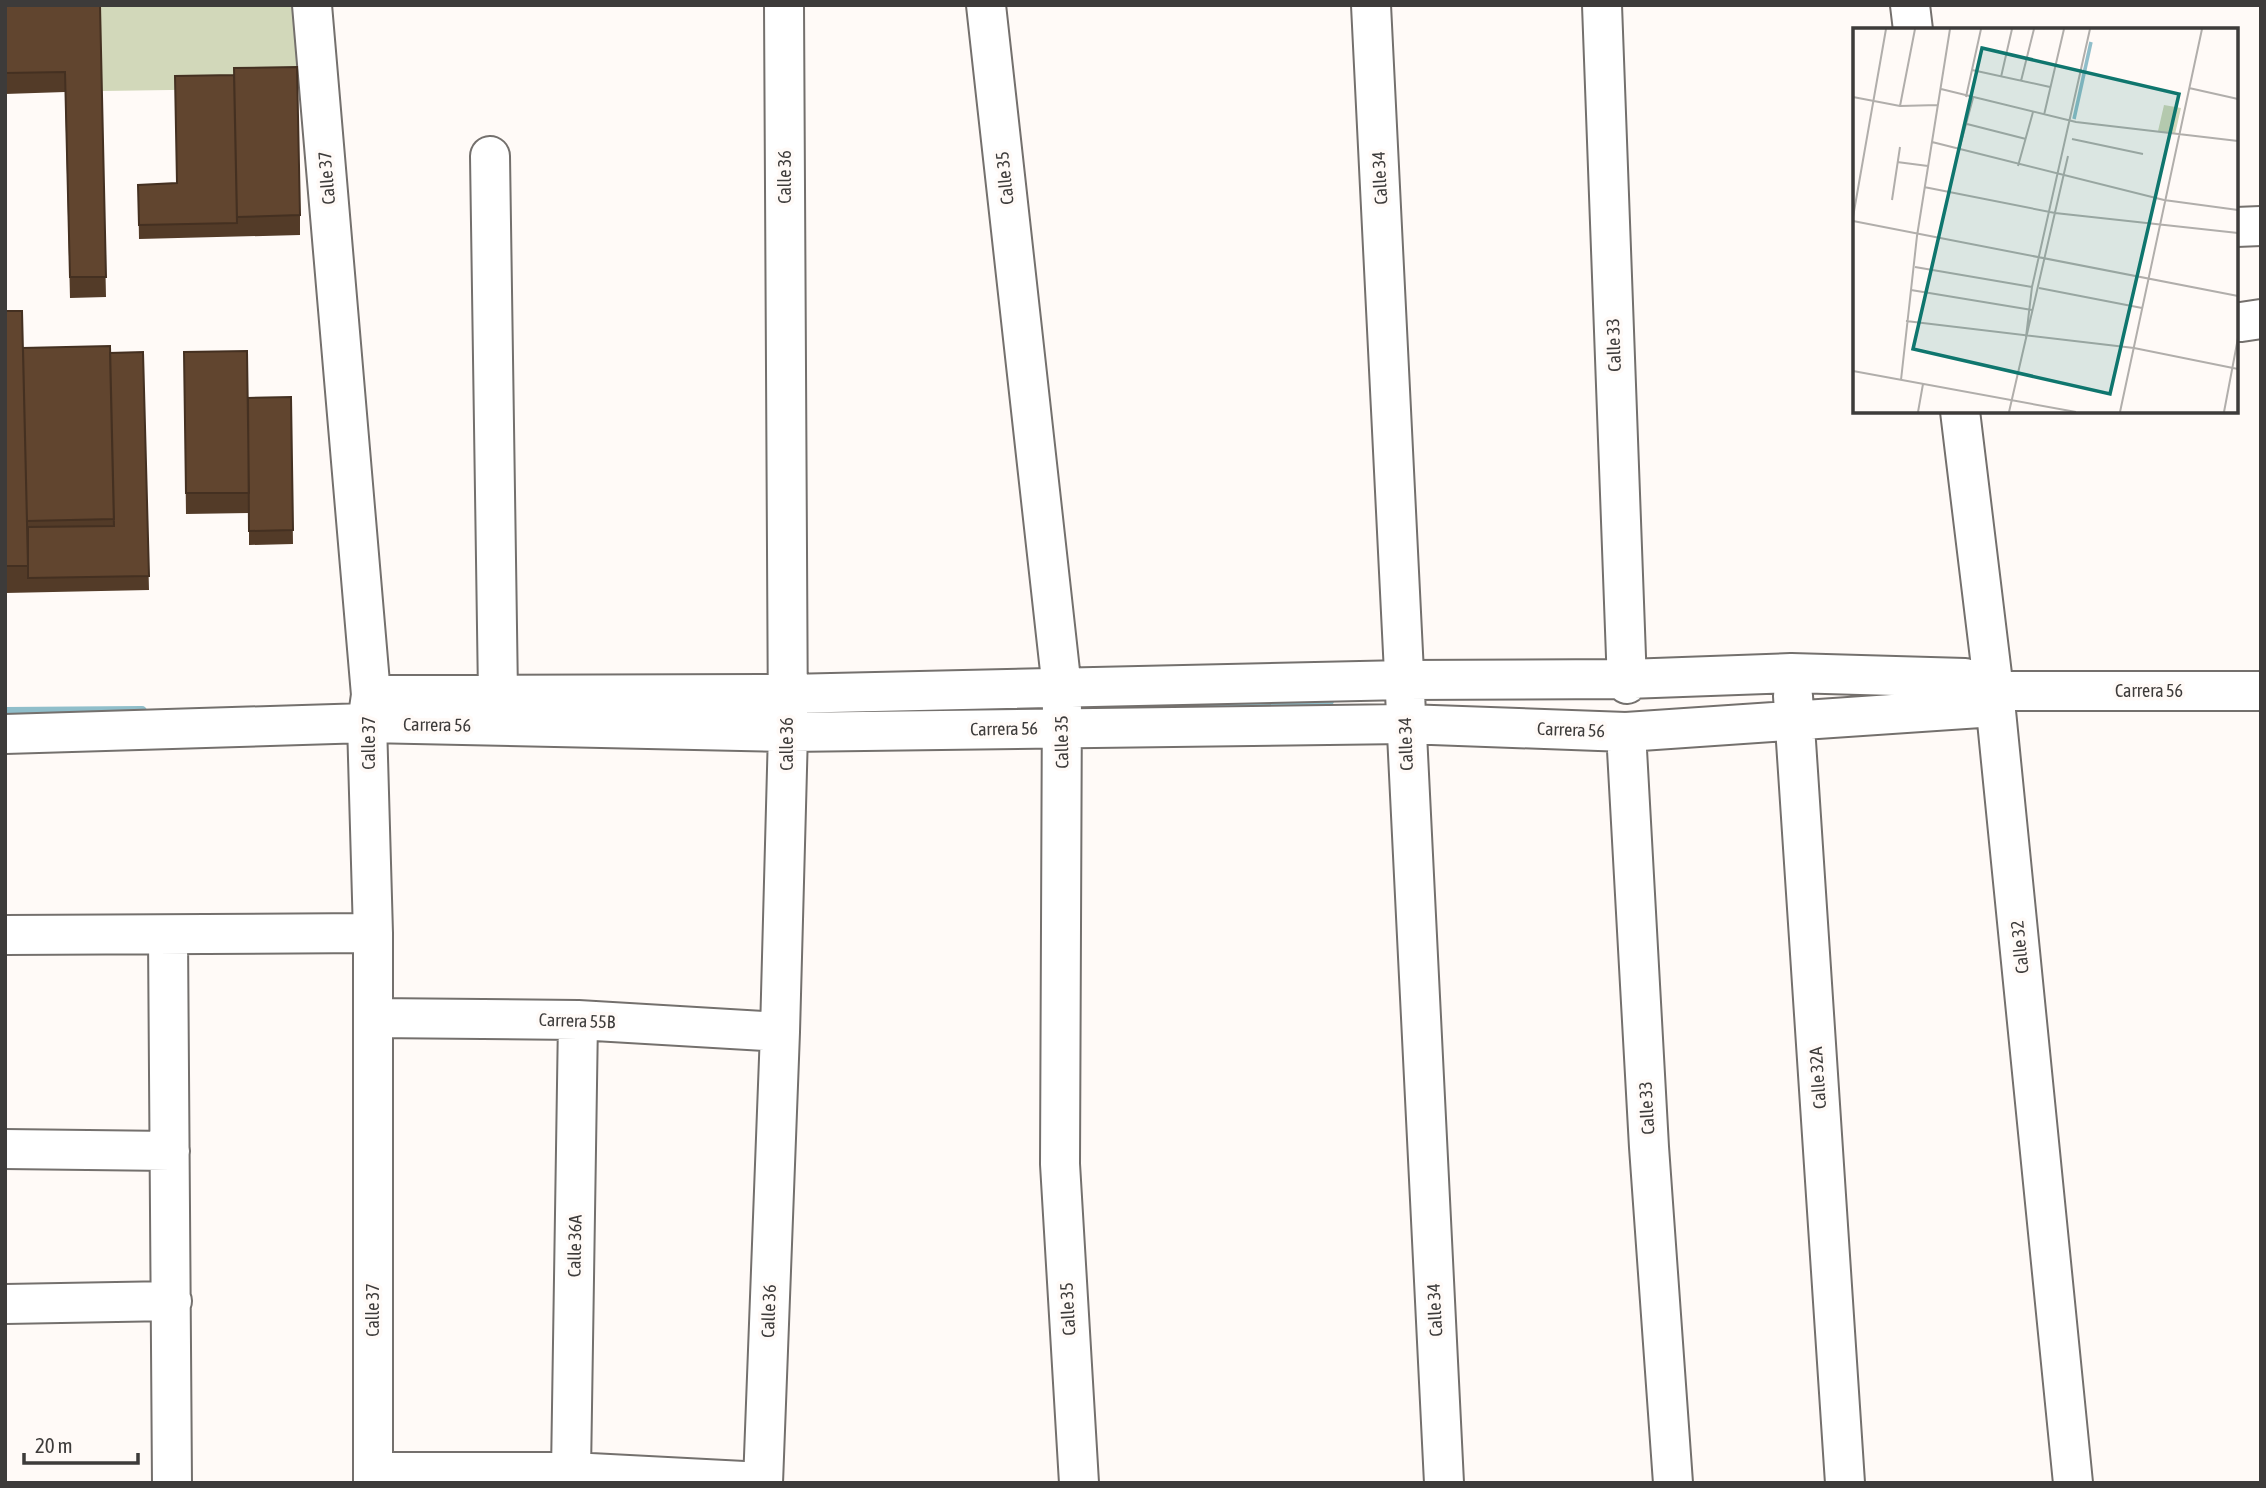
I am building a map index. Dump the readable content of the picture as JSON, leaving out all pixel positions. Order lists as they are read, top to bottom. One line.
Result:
{"streets":{"street":["Calle 36","Calle 37","Calle 35","Calle 34","Calle 33","Carrera 56","Calle 32","Carrera 55B","Calle 32A","Calle 36A"]},"crossings":[["Calle 36","Carrera 56"],["Calle 36","Carrera 55B"],["Calle 37","Carrera 56"],["Calle 37","Carrera 55B"],["Calle 35","Carrera 56"],["Calle 34","Carrera 56"],["Calle 33","Carrera 56"],["Carrera 56","Calle 32"],["Carrera 56","Calle 32A"],["Carrera 55B","Calle 36A"]],"scale_bar":"20 m"}
